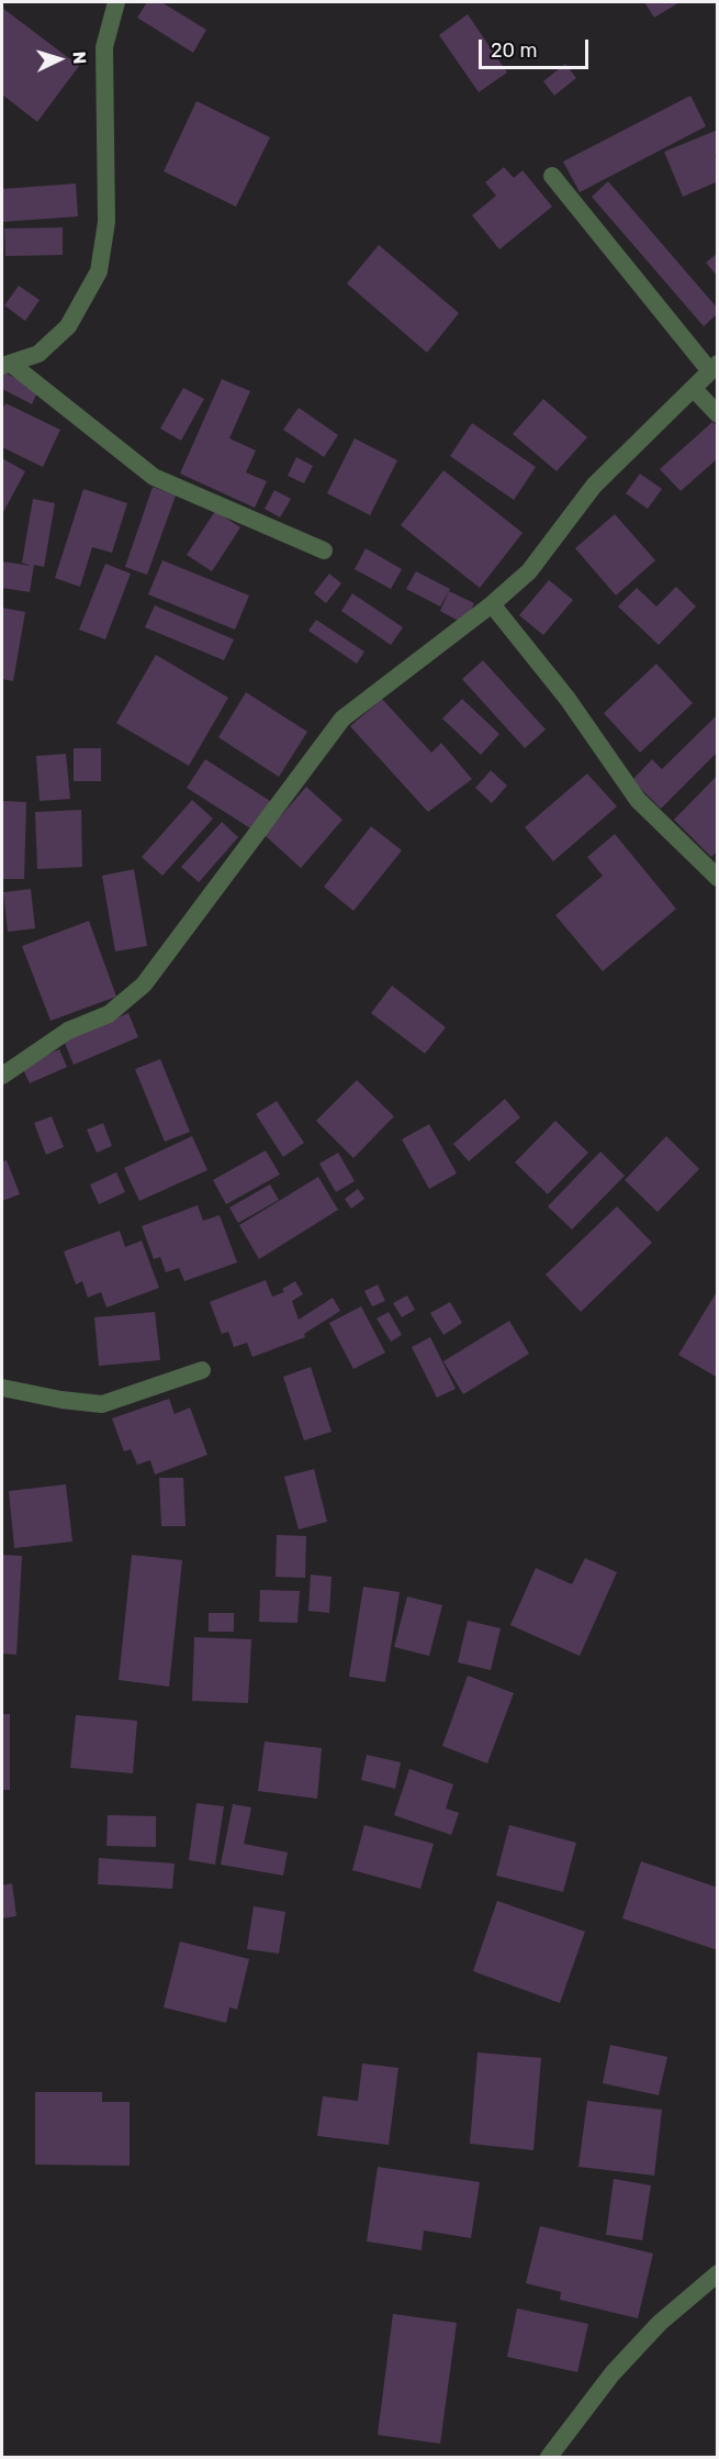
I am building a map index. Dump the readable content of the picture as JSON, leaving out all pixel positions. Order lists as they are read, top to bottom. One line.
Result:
{"scale_bar":"20 m","north":"right"}
